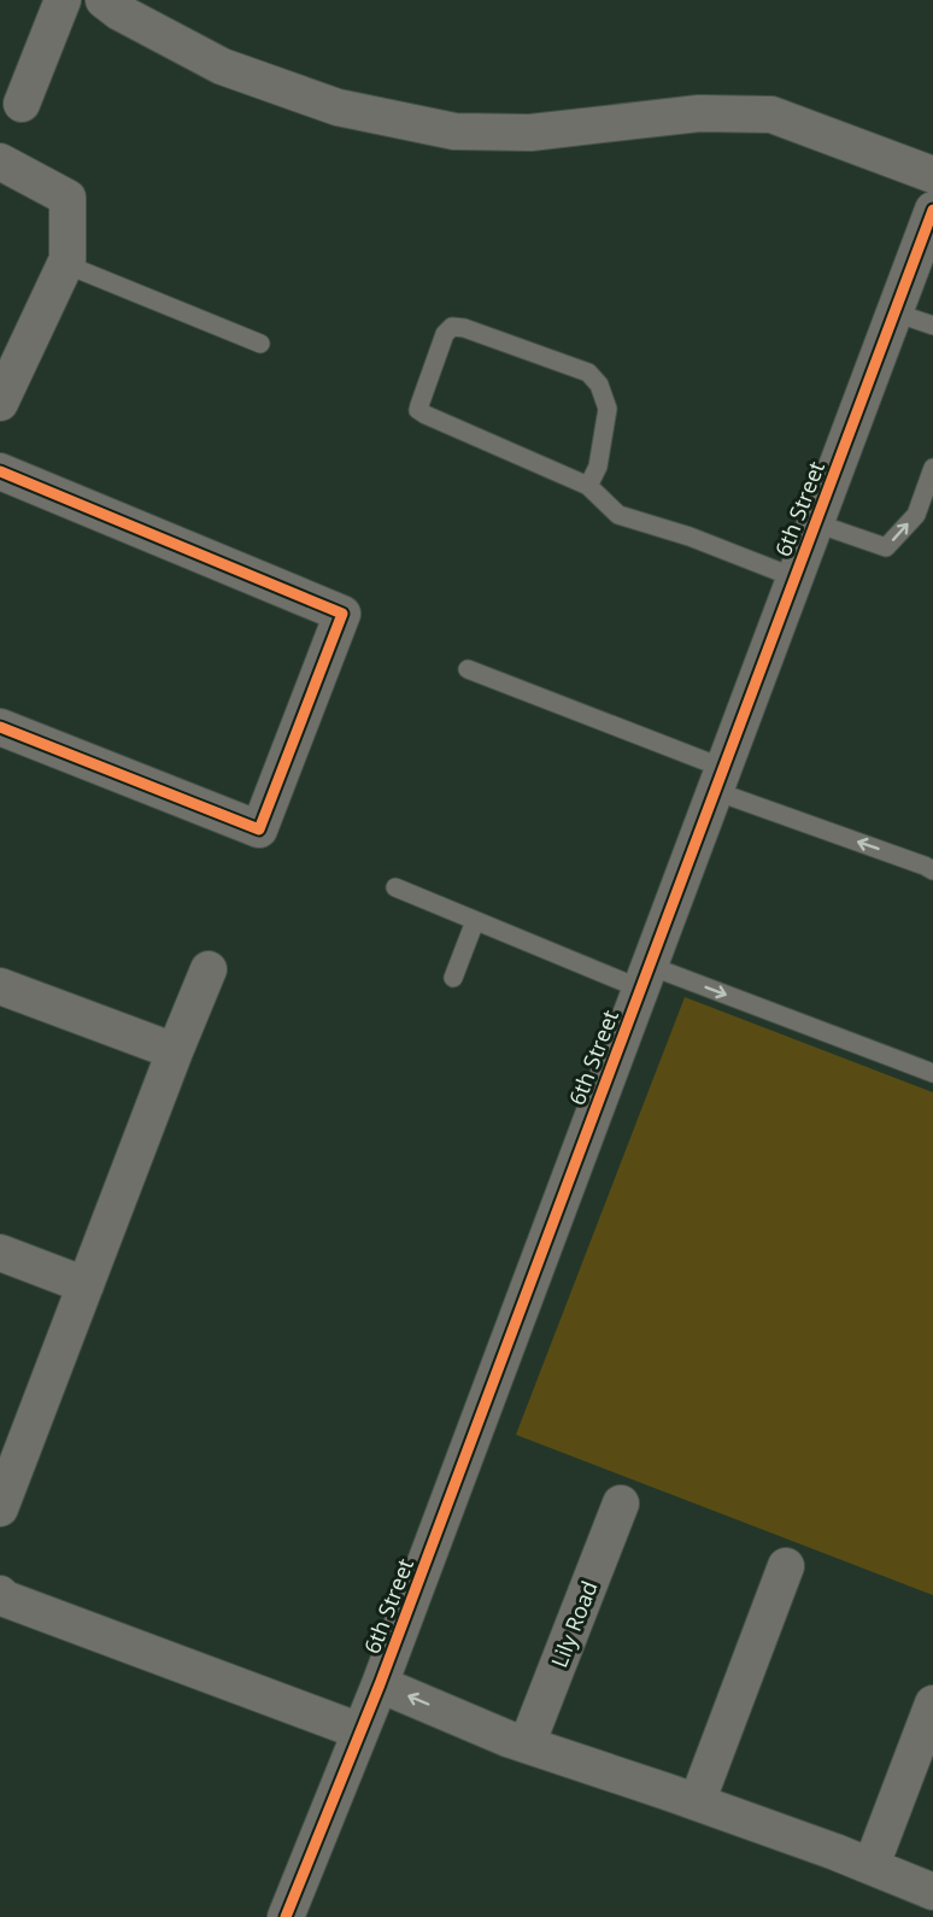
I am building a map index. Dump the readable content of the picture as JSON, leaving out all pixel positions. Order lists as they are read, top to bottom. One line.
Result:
{"streets":{"street":["6th Street","Lily Road"]}}
